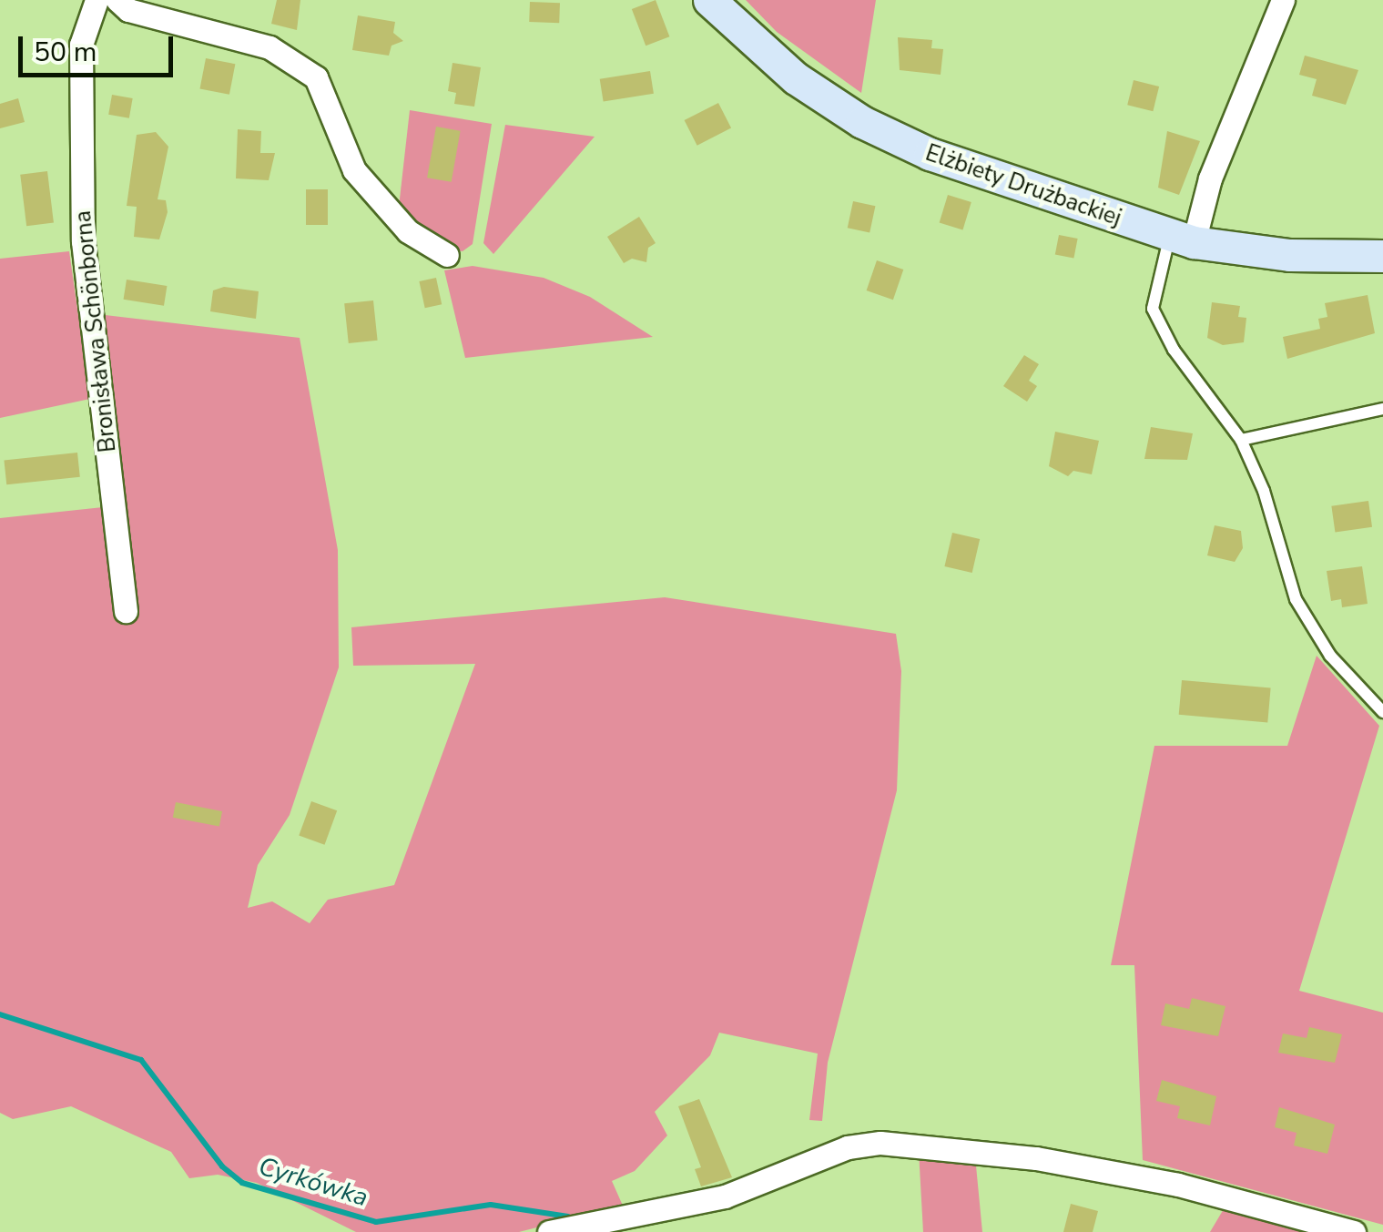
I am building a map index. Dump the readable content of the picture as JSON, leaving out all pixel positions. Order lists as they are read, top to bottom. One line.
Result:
{"streets":{"street":["Elżbiety Drużbackiej","Bronisława Schönborna"]},"water":["Cyrkówka"],"scale_bar":"50 m"}
